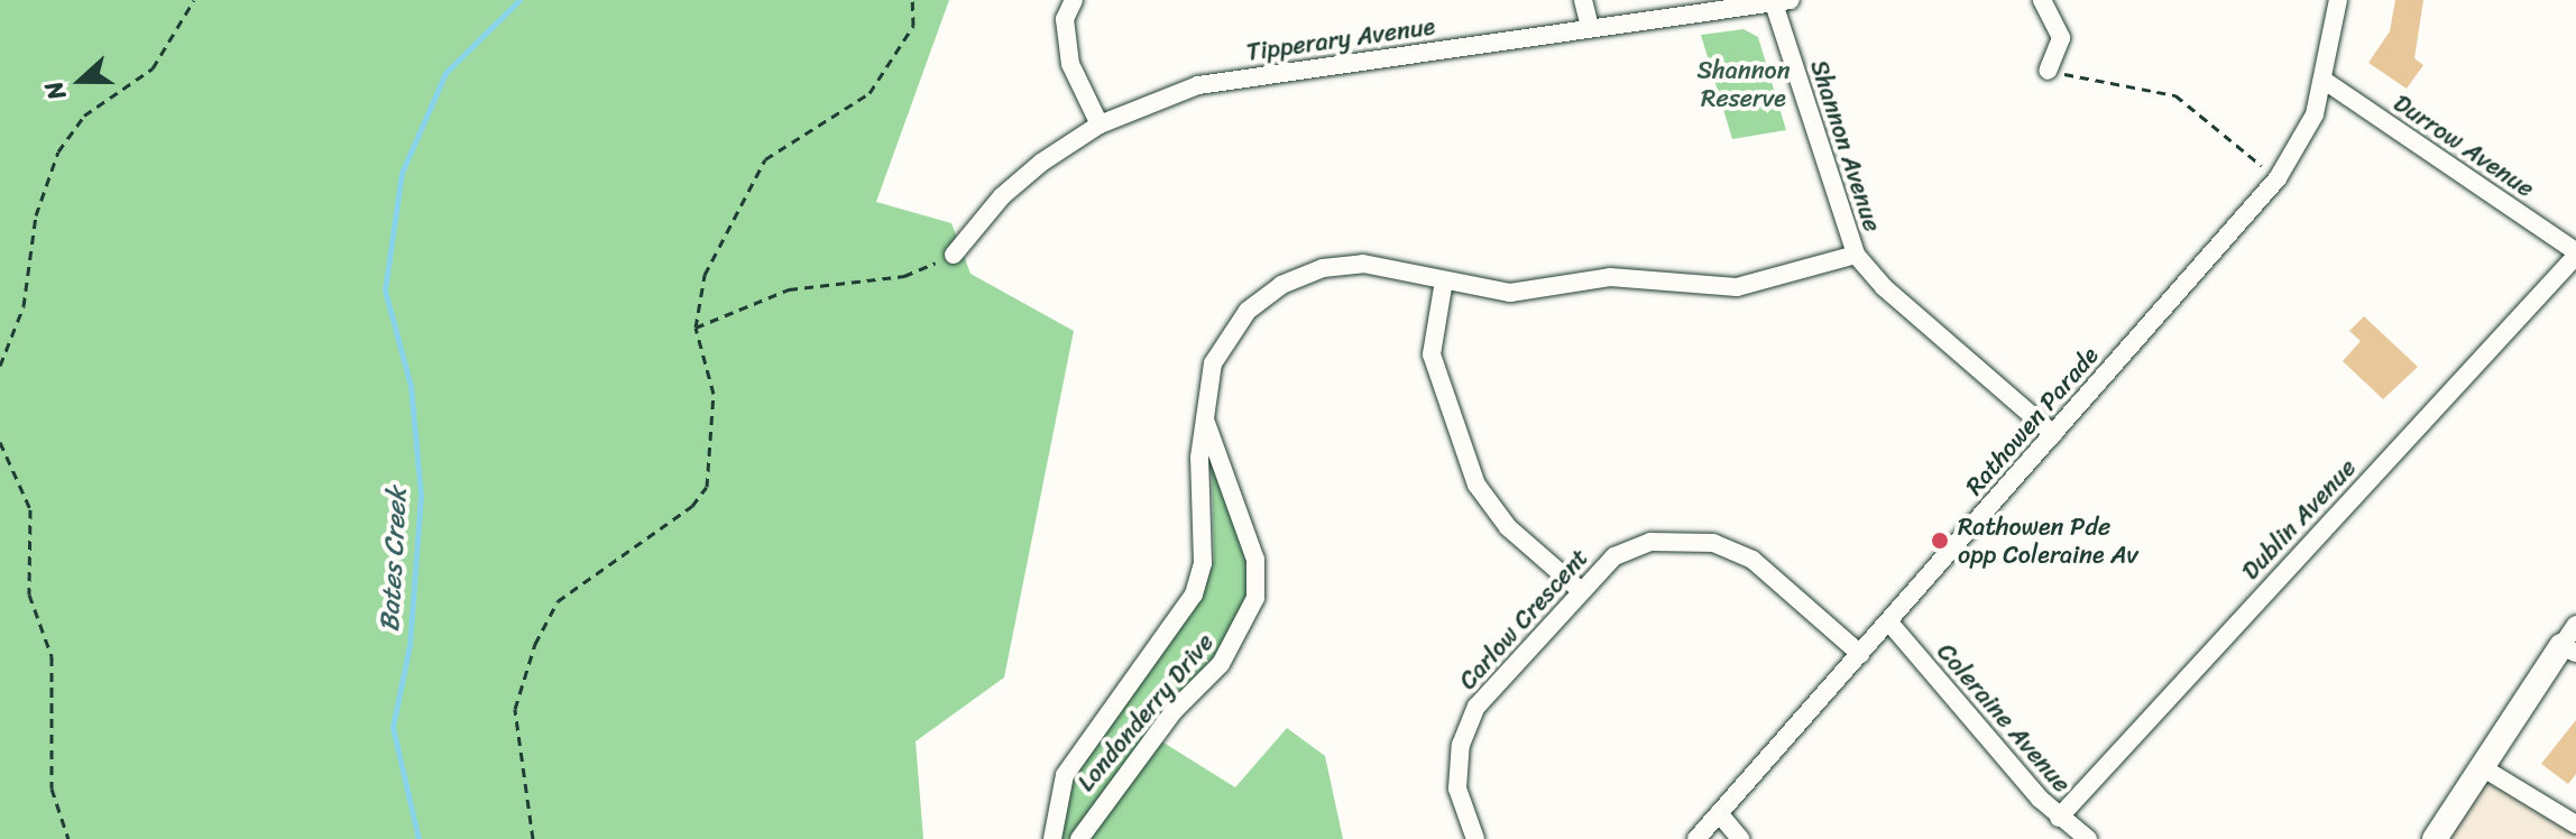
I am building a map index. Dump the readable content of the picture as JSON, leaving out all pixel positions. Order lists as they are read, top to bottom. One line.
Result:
{"streets":{"street":["Tipperary Avenue","Shannon Avenue","Durrow Avenue","Rathowen Parade","Dublin Avenue","Carlow Crescent","Londonderry Drive","Coleraine Avenue"]},"crossings":[["Tipperary Avenue","Shannon Avenue"],["Shannon Avenue","Rathowen Parade"],["Shannon Avenue","Londonderry Drive"],["Durrow Avenue","Rathowen Parade"],["Durrow Avenue","Dublin Avenue"],["Rathowen Parade","Carlow Crescent"],["Rathowen Parade","Coleraine Avenue"],["Dublin Avenue","Coleraine Avenue"]],"water":["Bates Creek"],"parks":["Shannon Reserve"],"places":["Rathowen Pde opp Coleraine Av"],"north":"left"}
